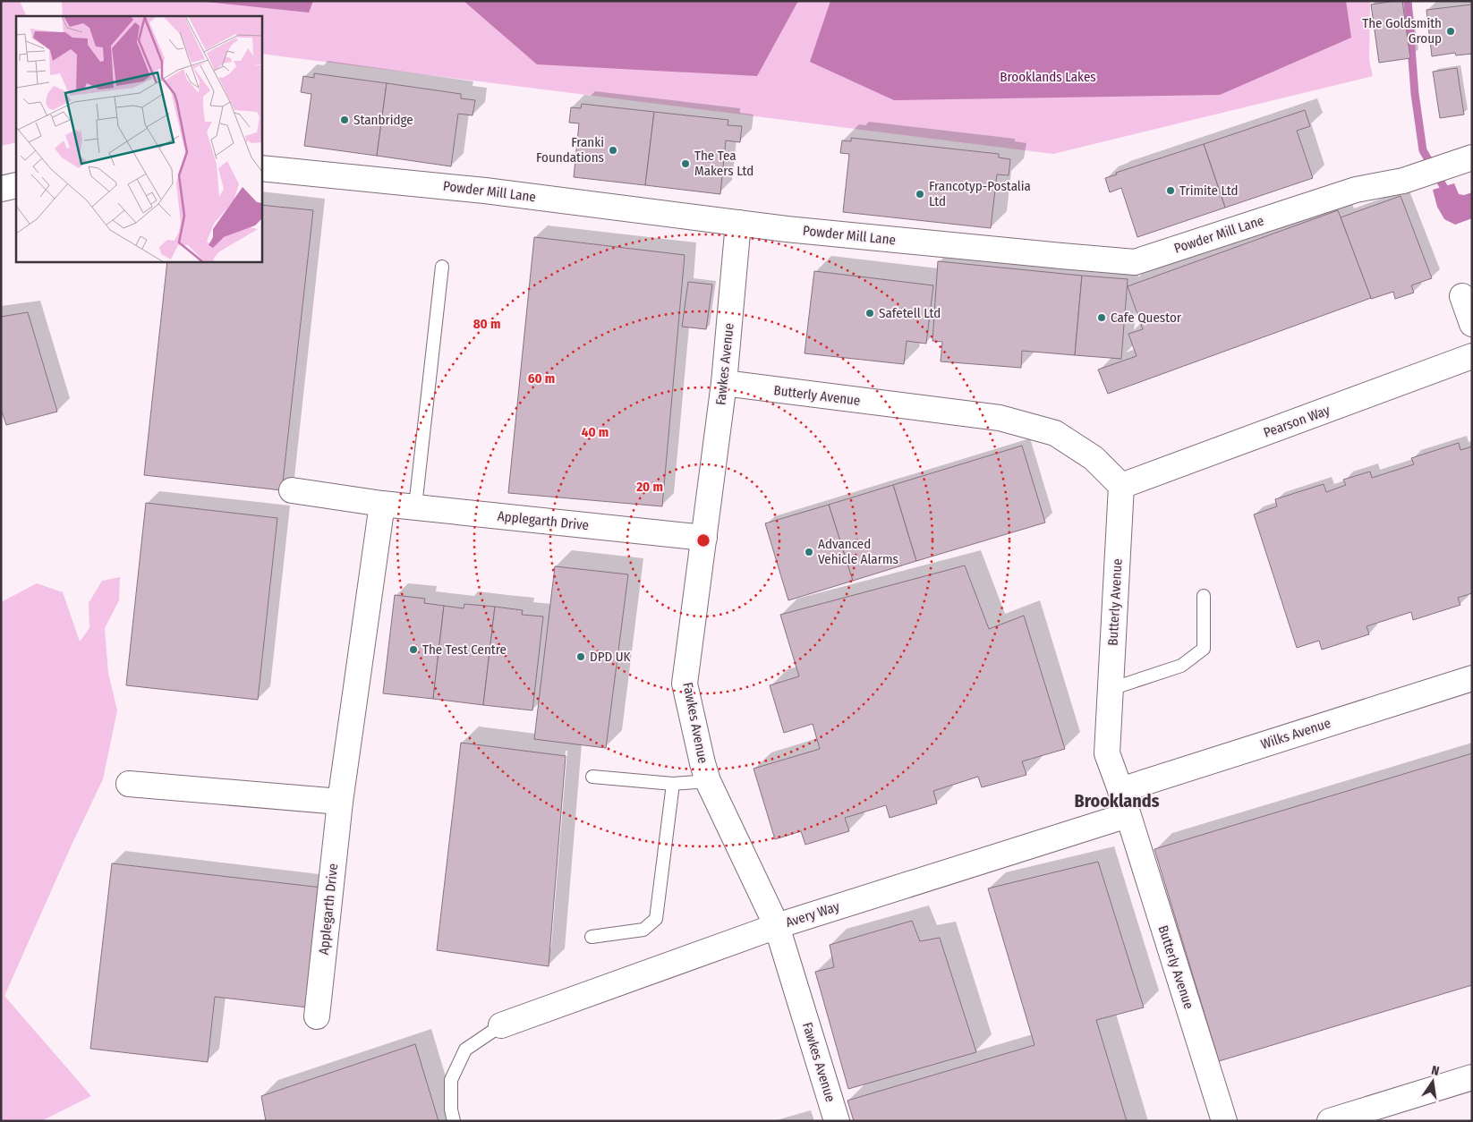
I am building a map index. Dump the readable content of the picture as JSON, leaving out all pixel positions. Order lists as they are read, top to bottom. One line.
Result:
{"streets":{"street":["Powder Mill Lane","Fawkes Avenue","Butterly Avenue","Pearson Way","Applegarth Drive","Wilks Avenue","Avery Way"]},"crossings":[["Powder Mill Lane","Fawkes Avenue"],["Fawkes Avenue","Butterly Avenue"],["Fawkes Avenue","Applegarth Drive"],["Fawkes Avenue","Avery Way"],["Butterly Avenue","Pearson Way"],["Butterly Avenue","Wilks Avenue"],["Butterly Avenue","Avery Way"]],"districts":["Brooklands"],"parks":["Brooklands Lakes"],"places":["The Goldsmith Group","Stanbridge","Franki Foundations","The Tea Makers Ltd","Trimite Ltd","Francotyp-Postalia Ltd","Safetell Ltd","Cafe Questor","Advanced Vehicle Alarms","The Test Centre","DPD UK"],"north":"top","rings":["80 m","60 m","40 m","20 m"]}
